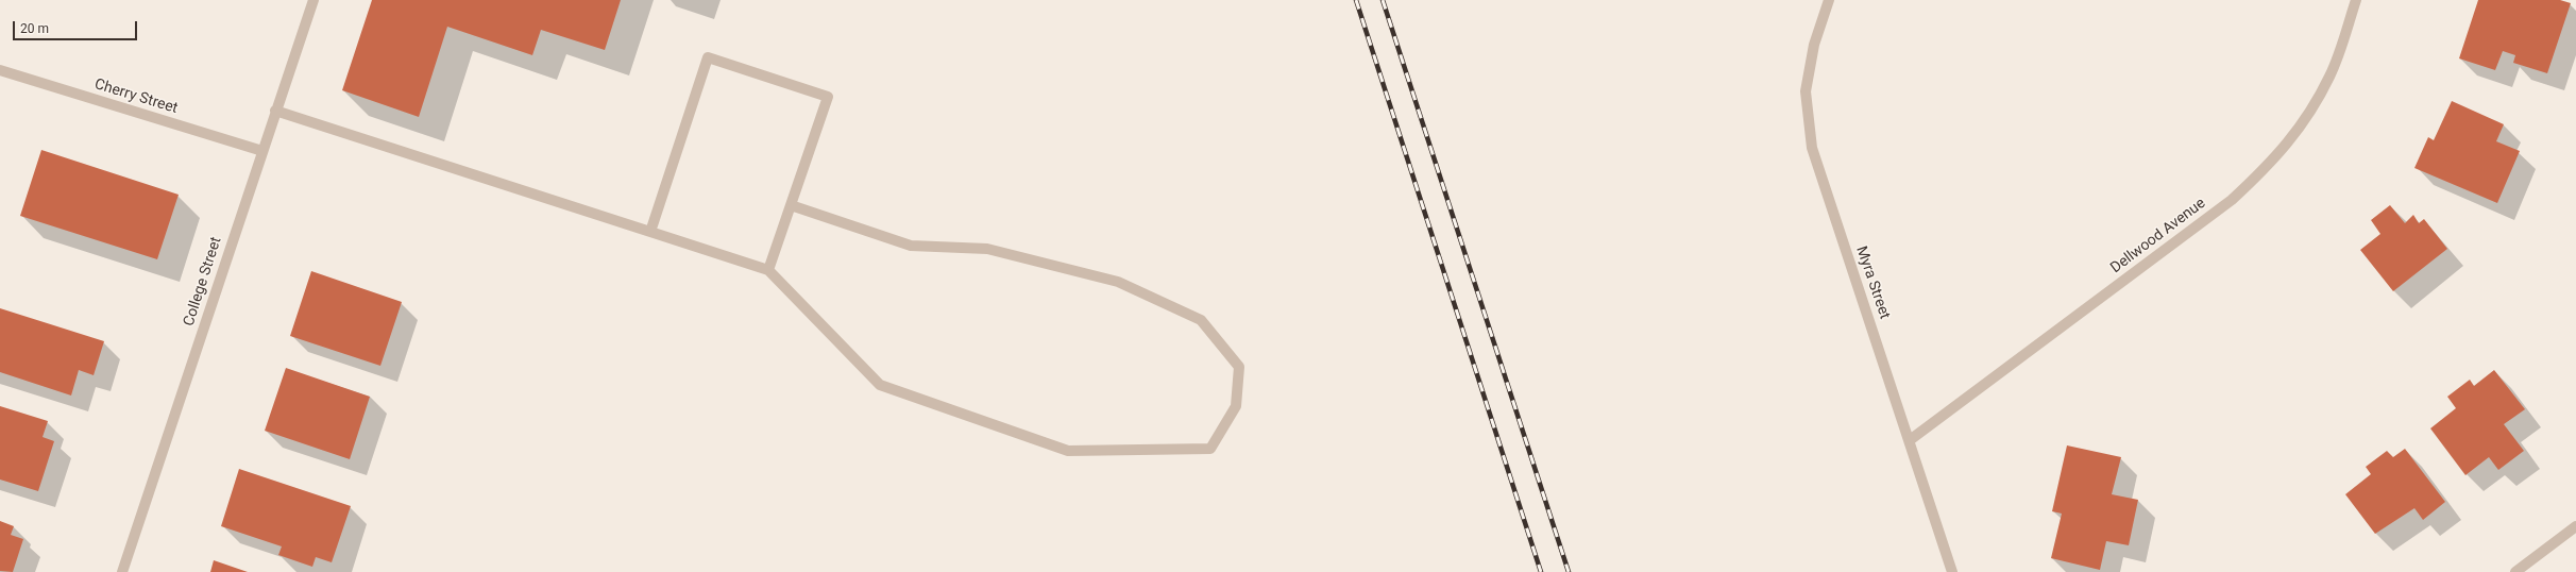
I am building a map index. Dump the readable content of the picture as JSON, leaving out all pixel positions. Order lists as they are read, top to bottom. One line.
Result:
{"streets":{"street":["Cherry Street","Dellwood Avenue","College Street","Myra Street"]},"crossings":[["Cherry Street","College Street"],["Dellwood Avenue","Myra Street"]],"scale_bar":"20 m"}
